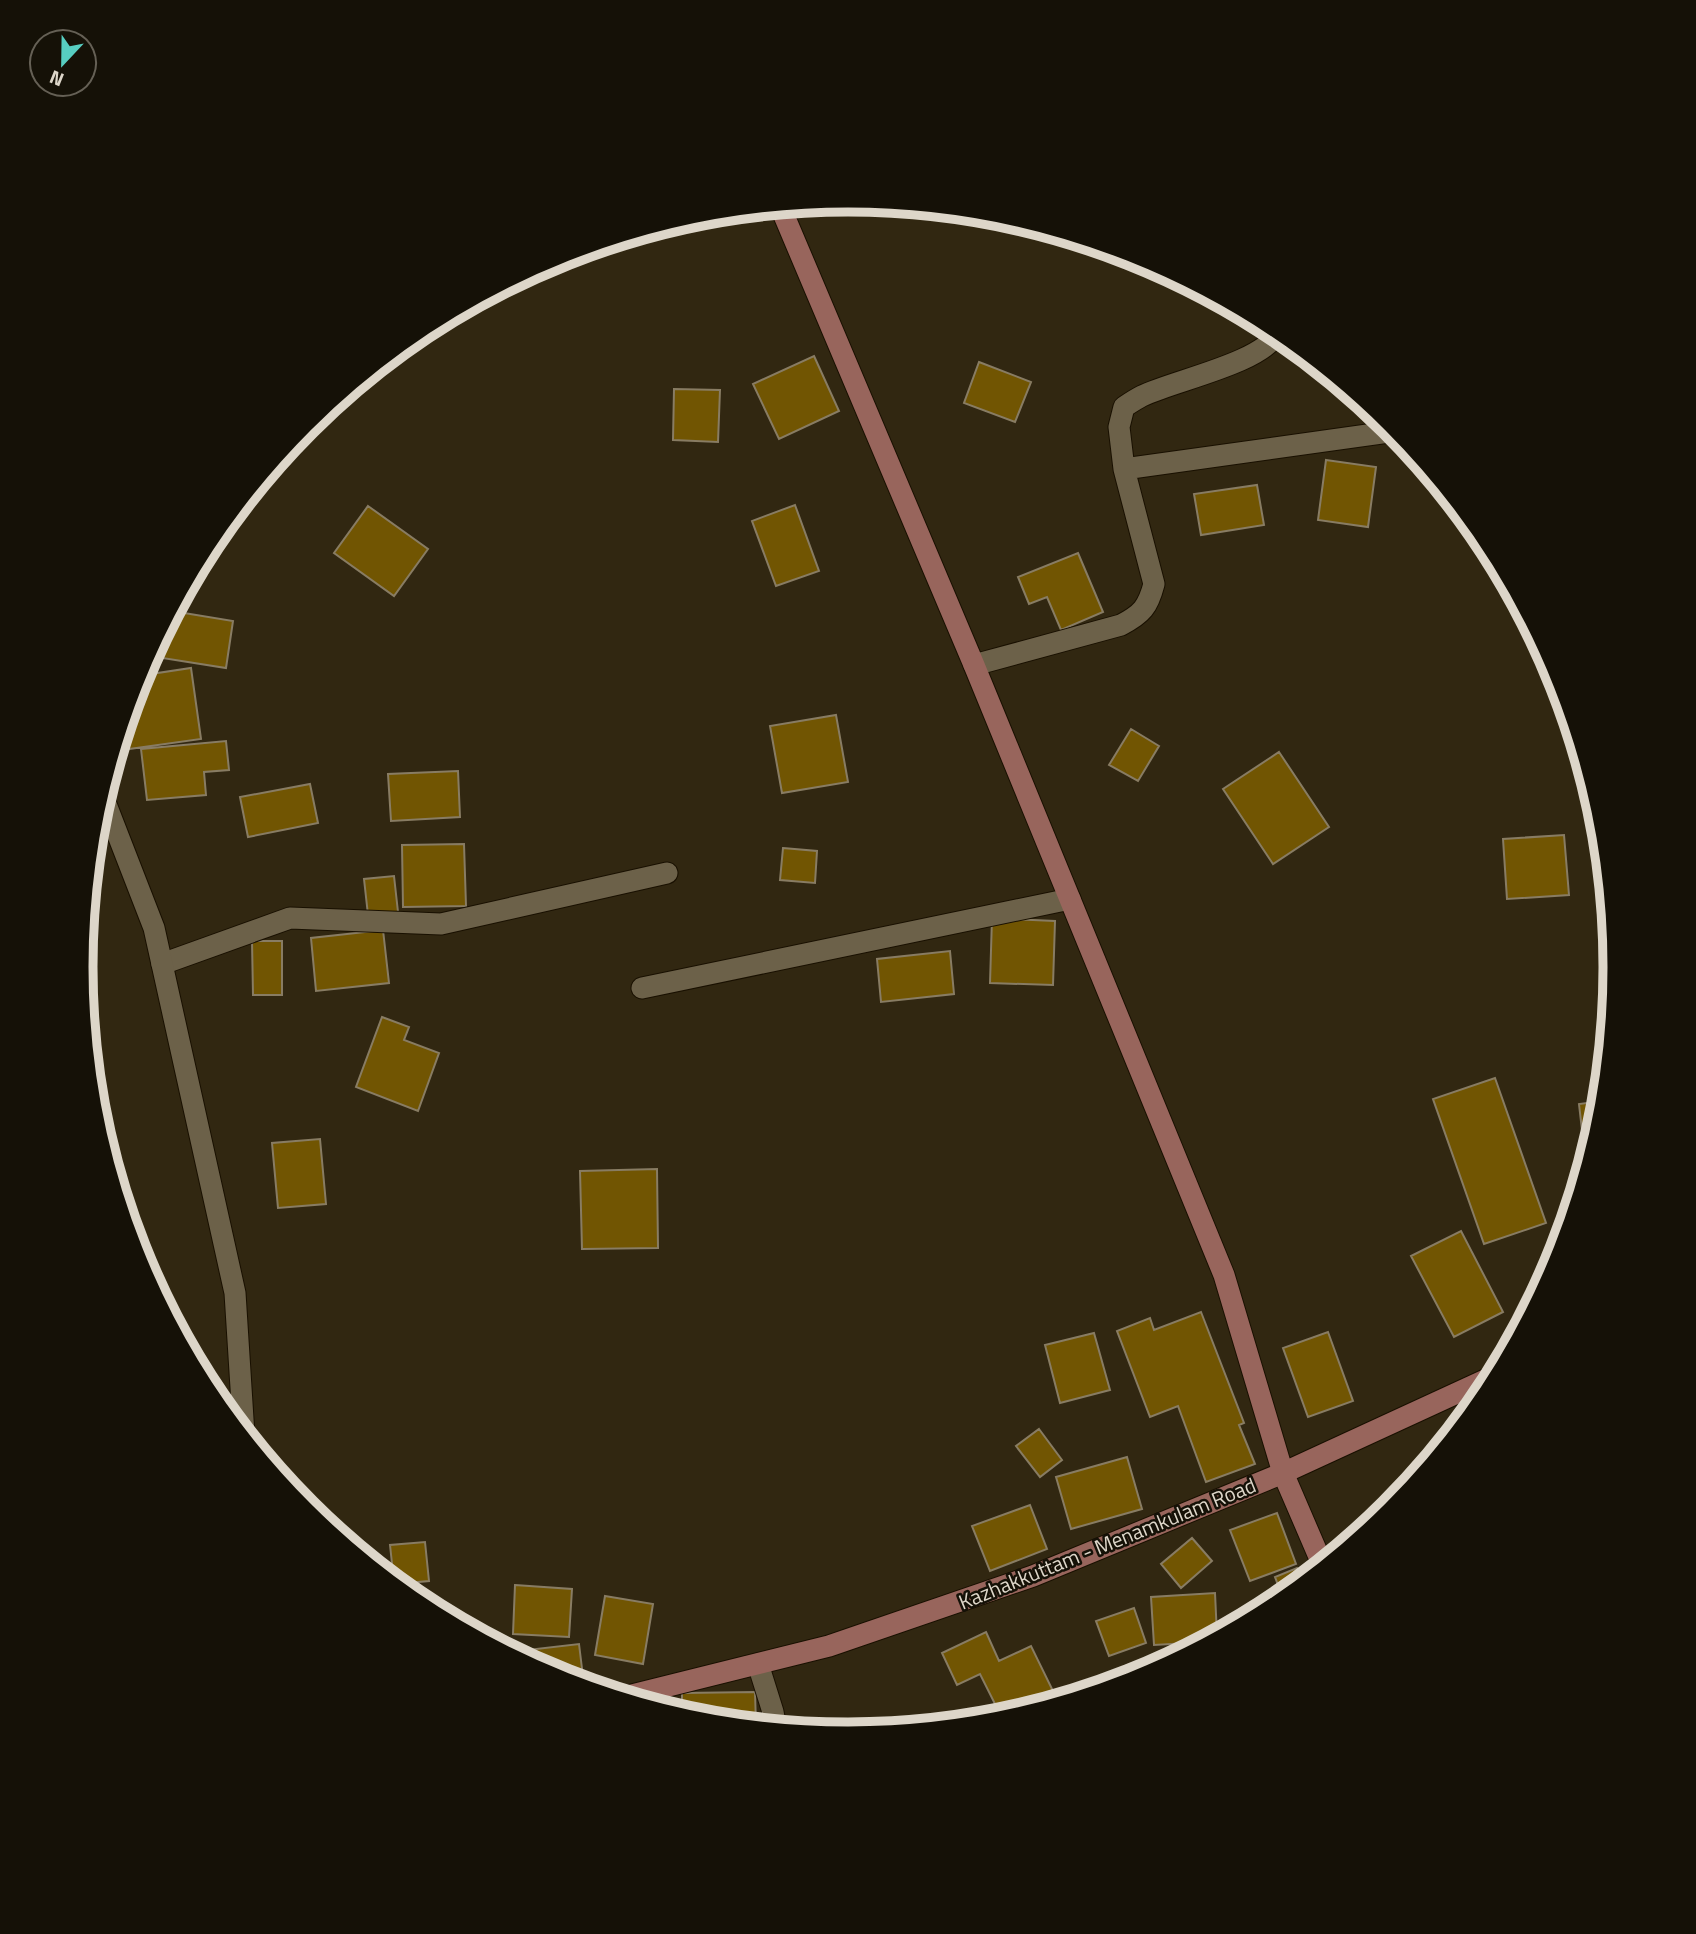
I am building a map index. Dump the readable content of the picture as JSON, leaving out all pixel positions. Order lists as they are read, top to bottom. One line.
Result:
{"streets":{"street":["Kazhakkuttam - Menamkulam Road"]},"north":"bottom"}
